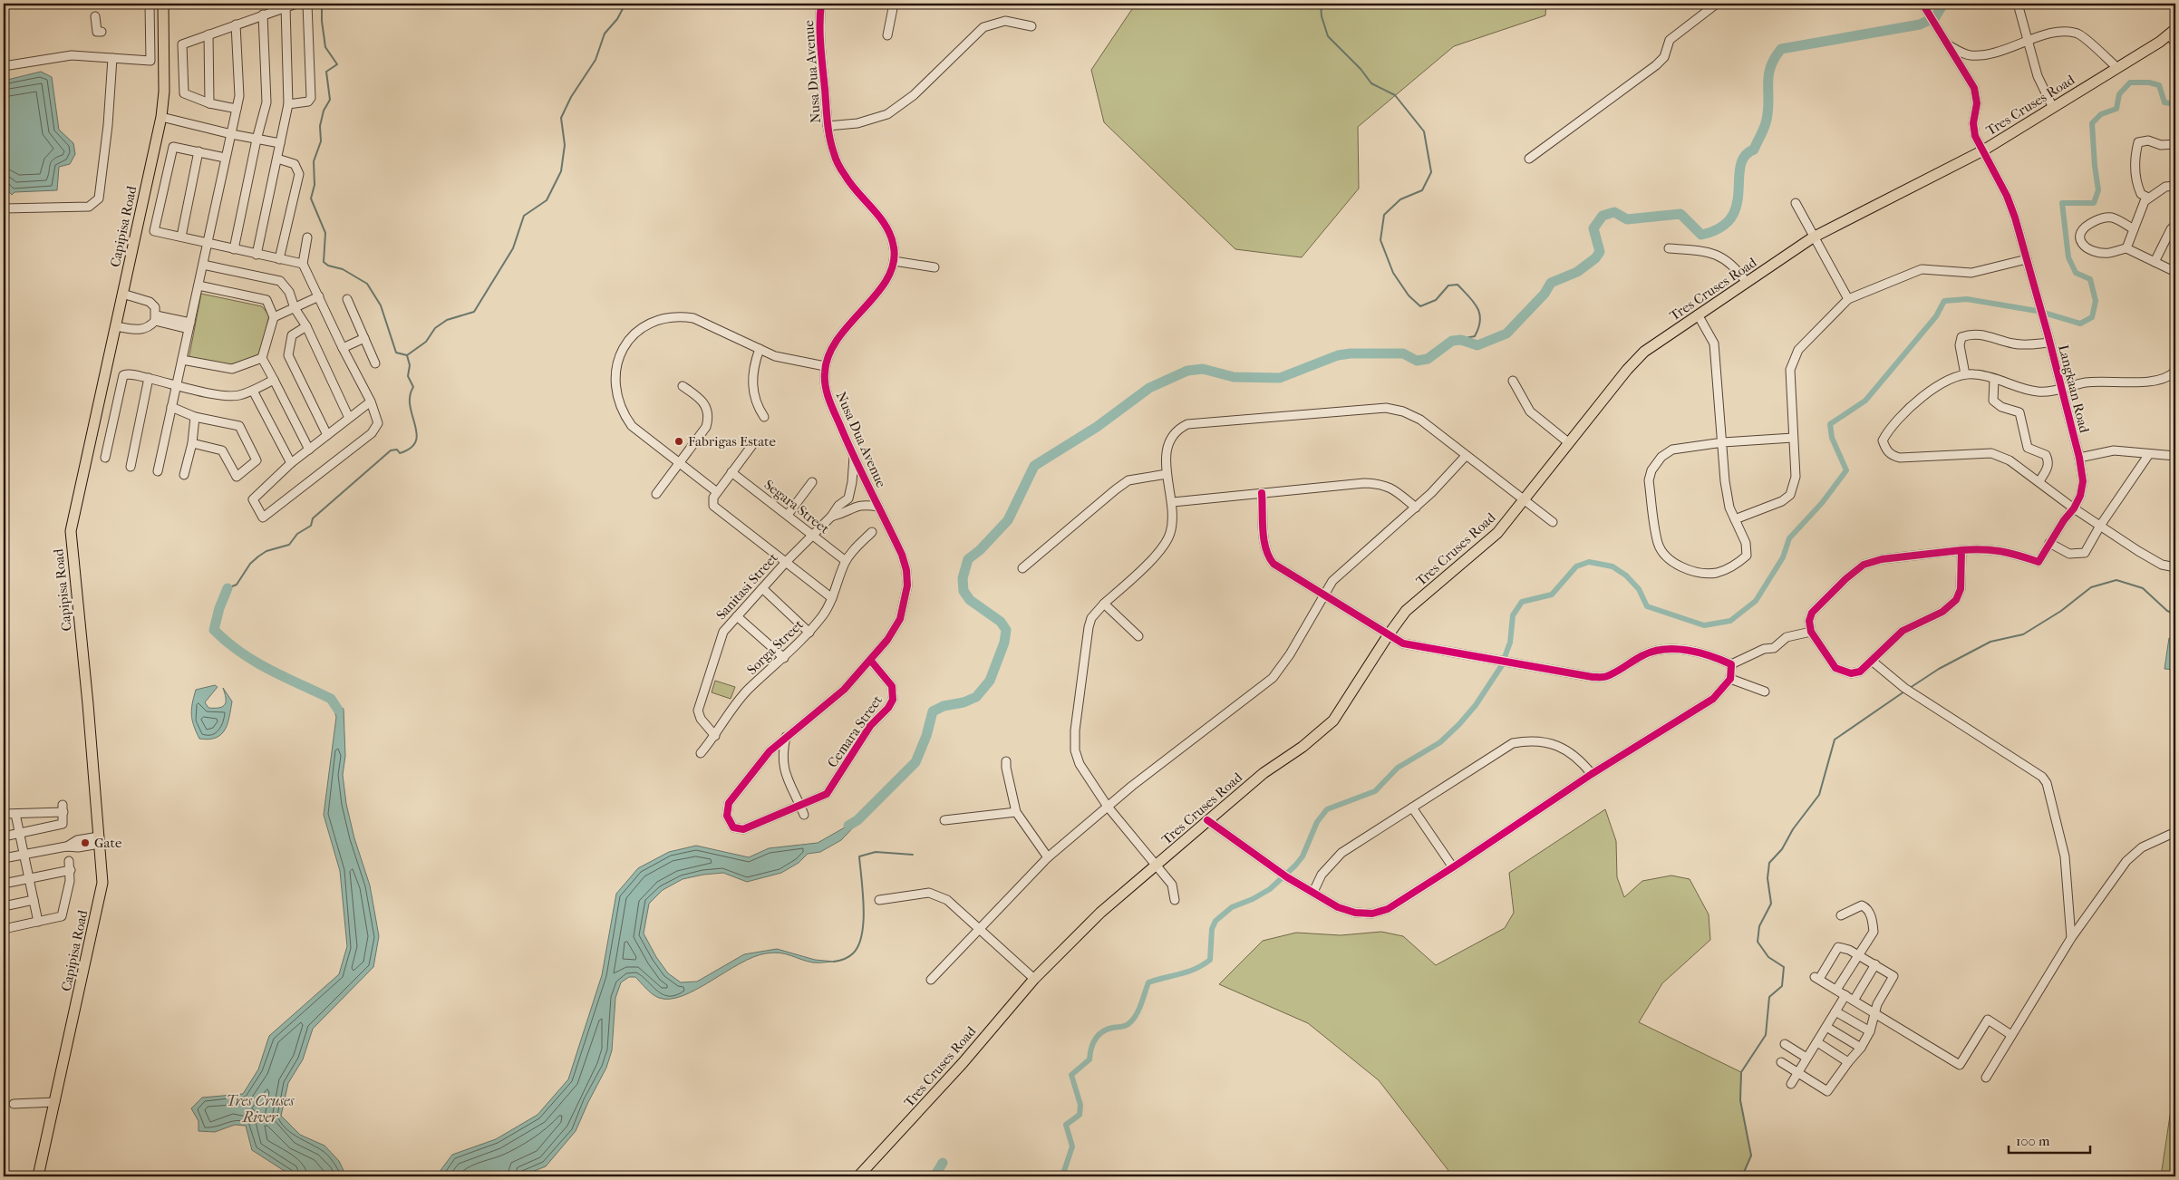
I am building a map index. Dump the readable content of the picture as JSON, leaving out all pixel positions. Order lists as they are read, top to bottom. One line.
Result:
{"streets":{"main road":["Tres Cruses Road","Capipisa Road"],"street":["Nusa Dua Avenue","Langkaan Road","Segara Street","Sanitasi Street","Sorga Street","Cemara Street"]},"crossings":[["Nusa Dua Avenue","Sanitasi Street"],["Nusa Dua Avenue","Cemara Street"],["Tres Cruses Road","Langkaan Road"],["Segara Street","Sanitasi Street"],["Segara Street","Sorga Street"],["Sanitasi Street","Sorga Street"]],"water":["Tres Cruses River"],"places":["Fabrigas Estate","Gate"],"scale_bar":"100 m"}
